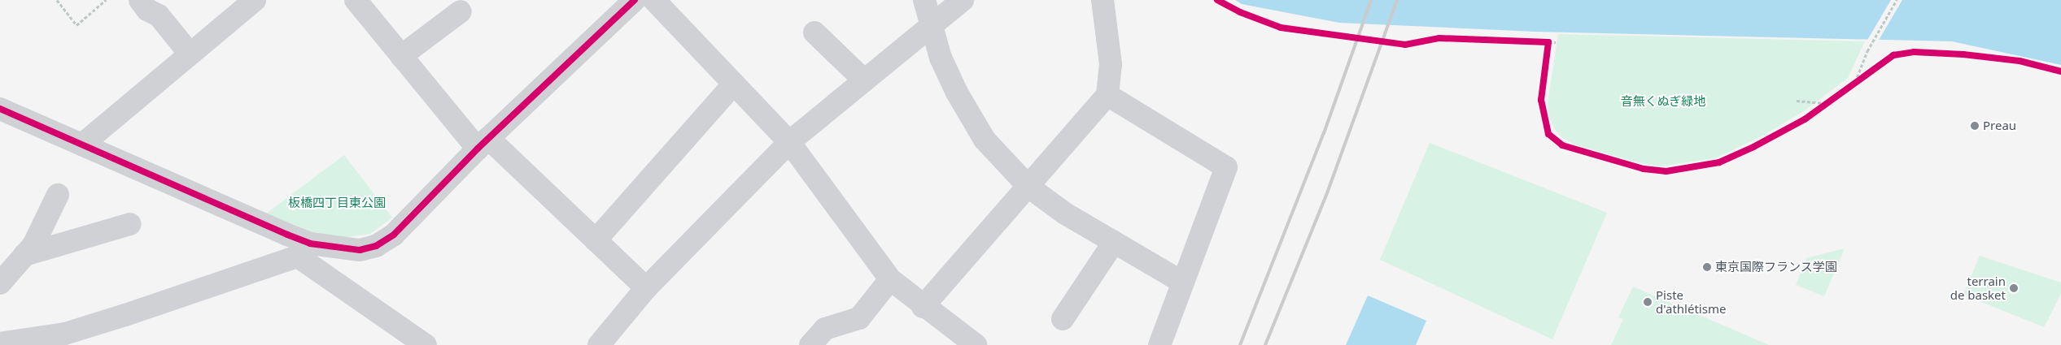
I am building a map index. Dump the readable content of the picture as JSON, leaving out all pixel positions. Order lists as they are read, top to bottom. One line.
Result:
{"parks":["音無くぬぎ緑地","板橋四丁目東公園"],"places":["Preau","東京国際フランス学園","terrain de basket","Piste d'athlétisme"]}
